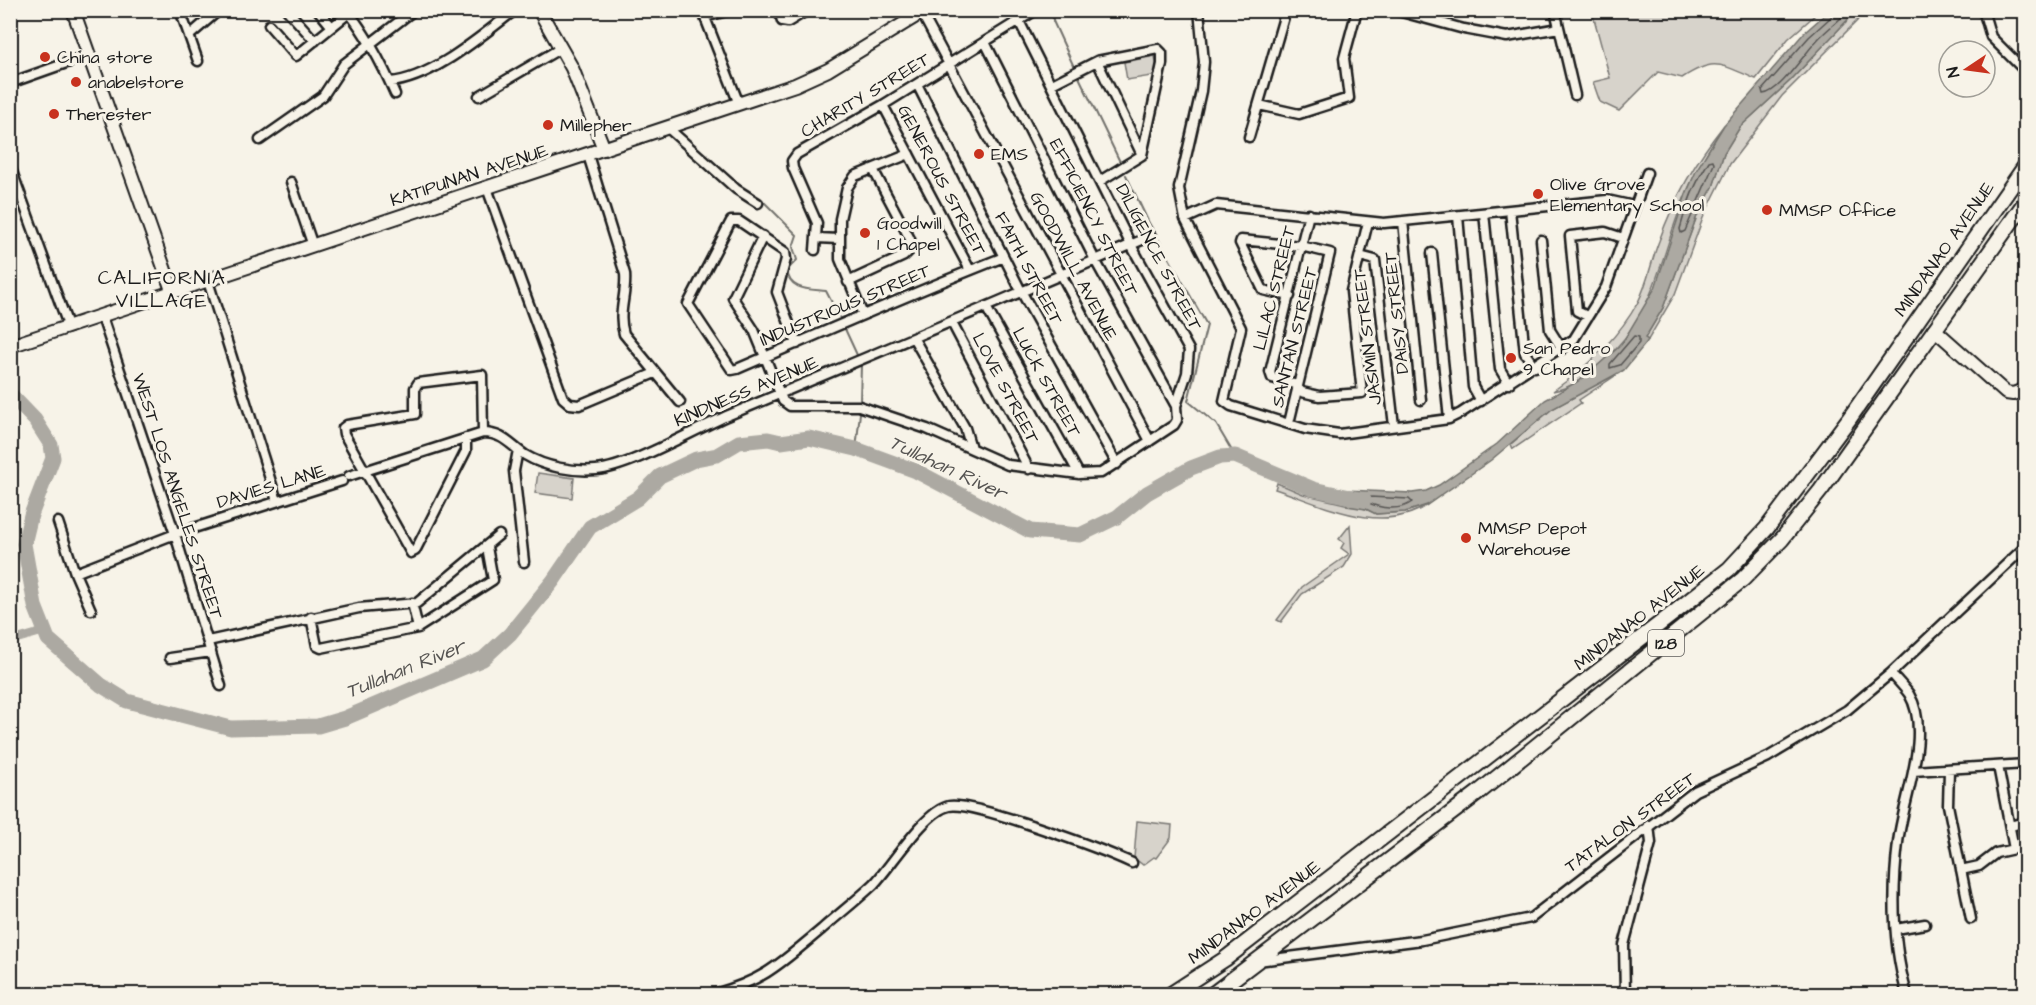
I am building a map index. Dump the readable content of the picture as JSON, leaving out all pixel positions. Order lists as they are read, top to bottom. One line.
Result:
{"streets":{"main road":["KATIPUNAN AVENUE","MINDANAO AVENUE","128"],"street":["CHARITY STREET","GENEROUS STREET","EFFICIENCY STREET","DILIGENCE STREET","GOODWILL AVENUE","FAITH STREET","LILAC STREET","INDUSTRIOUS STREET","DAISY STREET","SANTAN STREET","JASMIN STREET","LUCK STREET","LOVE STREET","KINDNESS AVENUE","DAVIES LANE","WEST LOS ANGELES STREET","TATALON STREET"]},"crossings":[["CHARITY STREET","GENEROUS STREET"],["CHARITY STREET","EFFICIENCY STREET"],["CHARITY STREET","DILIGENCE STREET"],["CHARITY STREET","GOODWILL AVENUE"],["CHARITY STREET","FAITH STREET"],["KATIPUNAN AVENUE","GOODWILL AVENUE"],["KATIPUNAN AVENUE","WEST LOS ANGELES STREET"],["GENEROUS STREET","INDUSTRIOUS STREET"],["EFFICIENCY STREET","DILIGENCE STREET"],["EFFICIENCY STREET","KINDNESS AVENUE"],["MINDANAO AVENUE","TATALON STREET"],["DILIGENCE STREET","GOODWILL AVENUE"],["DILIGENCE STREET","FAITH STREET"],["DILIGENCE STREET","LUCK STREET"],["DILIGENCE STREET","LOVE STREET"],["DILIGENCE STREET","KINDNESS AVENUE"],["GOODWILL AVENUE","KINDNESS AVENUE"],["FAITH STREET","INDUSTRIOUS STREET"],["FAITH STREET","KINDNESS AVENUE"],["LILAC STREET","SANTAN STREET"],["LUCK STREET","KINDNESS AVENUE"],["LOVE STREET","KINDNESS AVENUE"],["DAVIES LANE","WEST LOS ANGELES STREET"]],"districts":["CALIFORNIA VILLAGE"],"water":["Tullahan River"],"places":["China store","anabelstore","Therester","Millepher","EMS","Olive Grove Elementary School","MMSP Office","Goodwill 1 Chapel","San Pedro 9 Chapel","MMSP Depot Warehouse"],"north":"left"}
